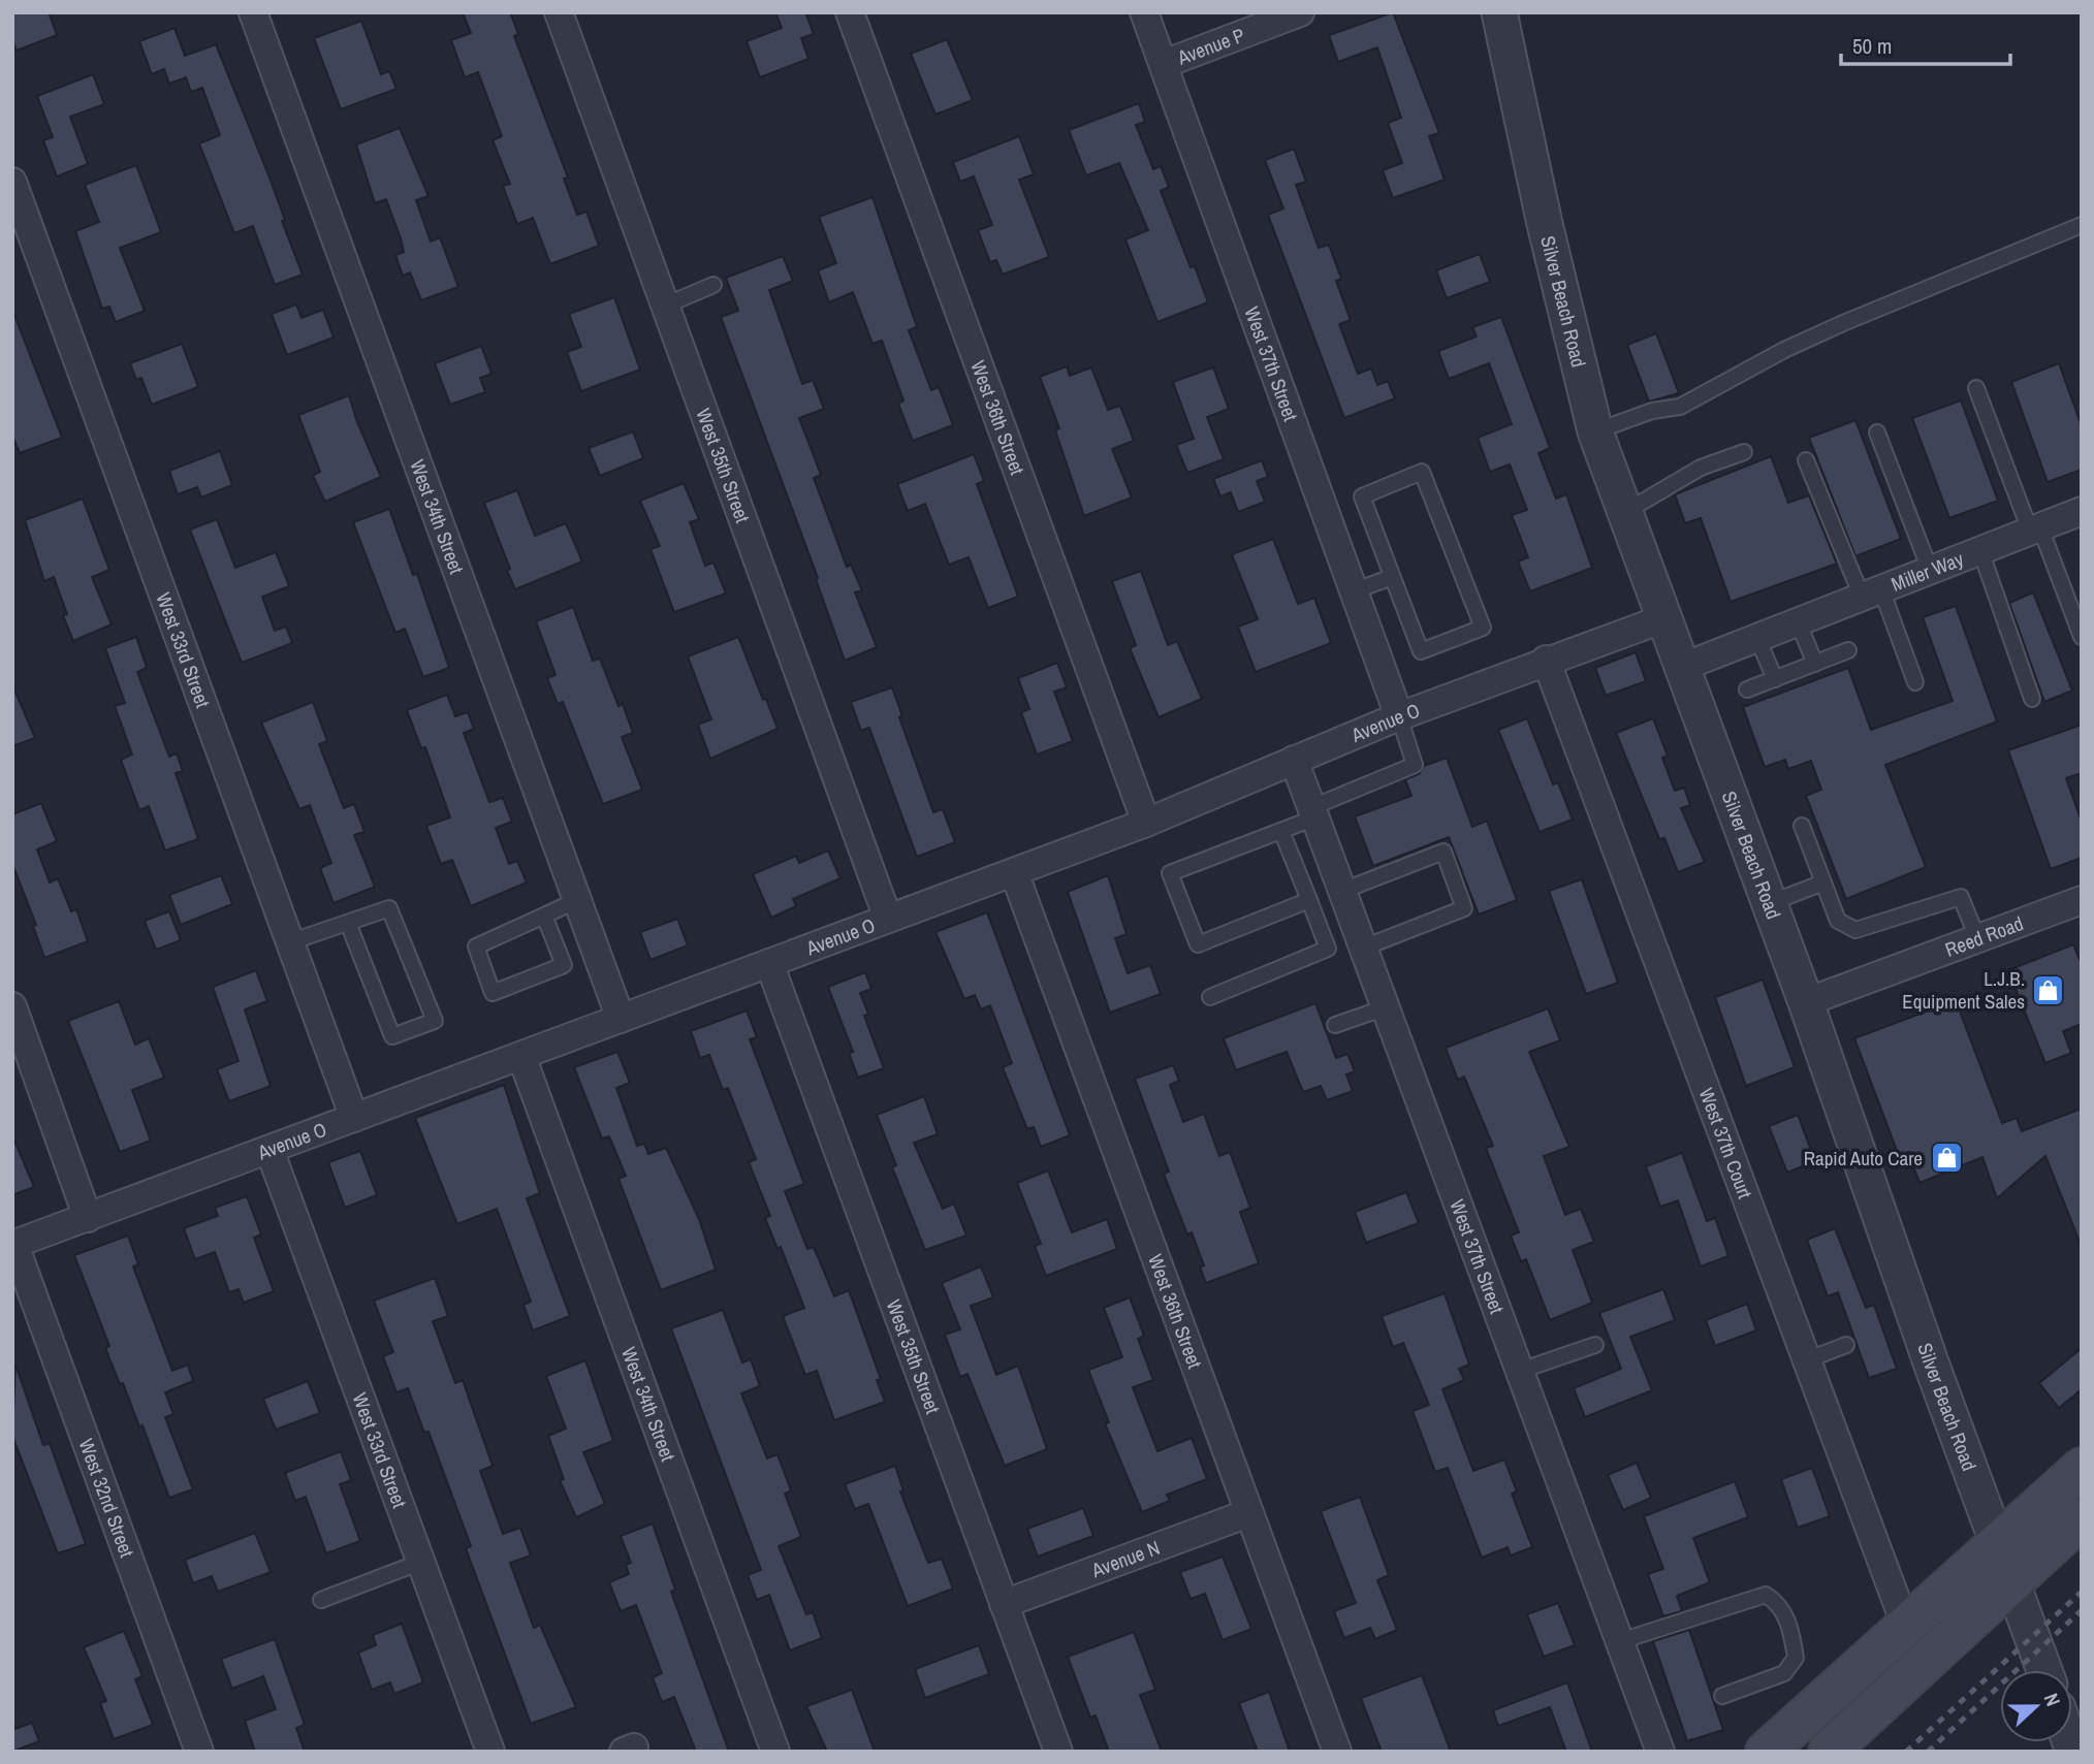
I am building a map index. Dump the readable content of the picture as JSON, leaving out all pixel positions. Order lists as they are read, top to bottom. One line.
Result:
{"streets":{"street":["Avenue P","Silver Beach Road","West 37th Street","West 36th Street","West 35th Street","West 34th Street","Miller Way","West 33rd Street","Avenue O","Reed Road","West 37th Court","West 32nd Street","Avenue N"]},"crossings":[["Avenue P","West 37th Street"],["Silver Beach Road","Avenue O"],["Silver Beach Road","Reed Road"],["West 37th Street","Avenue O"],["West 36th Street","Avenue O"],["West 36th Street","Avenue N"],["West 35th Street","Avenue O"],["West 35th Street","Avenue N"],["West 34th Street","Avenue O"],["West 33rd Street","Avenue O"],["Avenue O","West 37th Court"],["Avenue O","West 32nd Street"]],"places":{"shop":["L.J.B. Equipment Sales","Rapid Auto Care"]},"scale_bar":"50 m","north":"right"}
